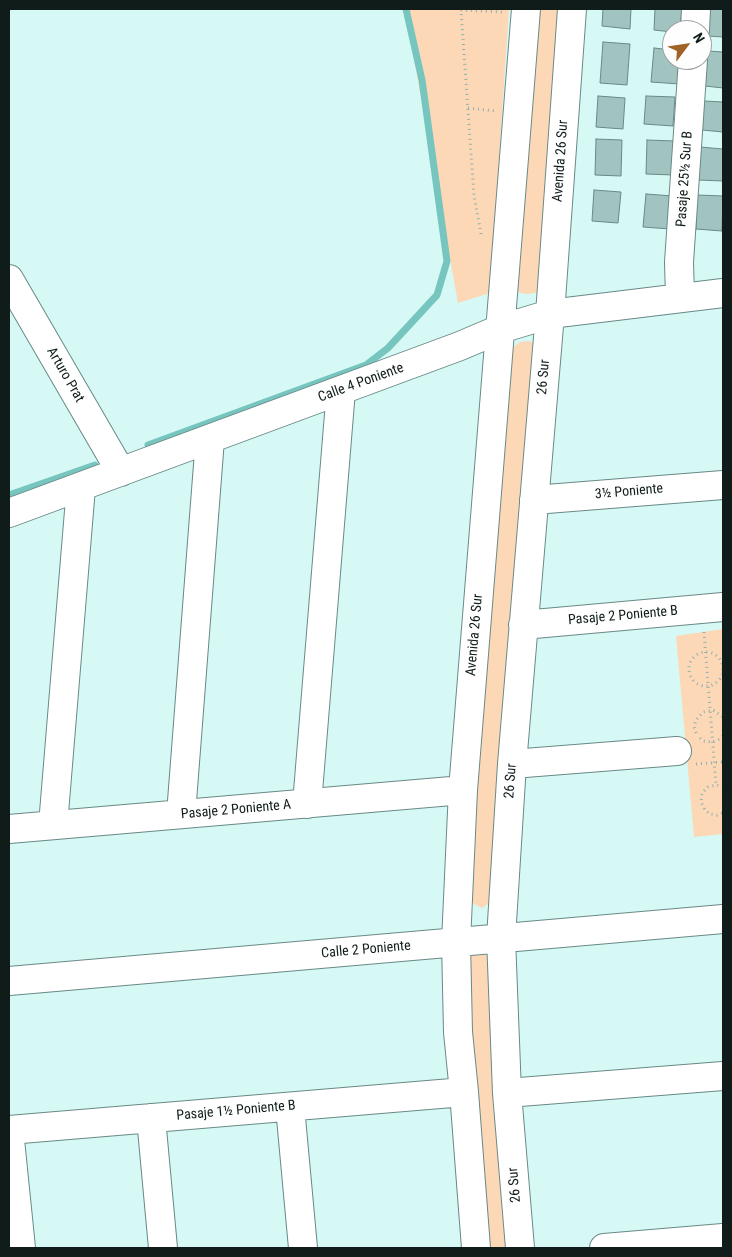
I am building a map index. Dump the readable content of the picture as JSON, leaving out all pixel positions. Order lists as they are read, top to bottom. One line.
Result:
{"streets":{"street":["Avenida 26 Sur","Pasaje 25½ Sur B","Arturo Prat","26 Sur","Calle 4 Poniente","3½ Poniente","Pasaje 2 Poniente B","Pasaje 2 Poniente A","Calle 2 Poniente","Pasaje 1½ Poniente B"]},"crossings":[["Avenida 26 Sur","26 Sur"],["Avenida 26 Sur","Calle 4 Poniente"],["Avenida 26 Sur","Pasaje 2 Poniente A"],["Avenida 26 Sur","Calle 2 Poniente"],["Pasaje 25½ Sur B","Calle 4 Poniente"],["Arturo Prat","Calle 4 Poniente"],["26 Sur","Calle 4 Poniente"],["26 Sur","3½ Poniente"],["26 Sur","Pasaje 2 Poniente B"],["26 Sur","Calle 2 Poniente"]],"north":"top right"}
